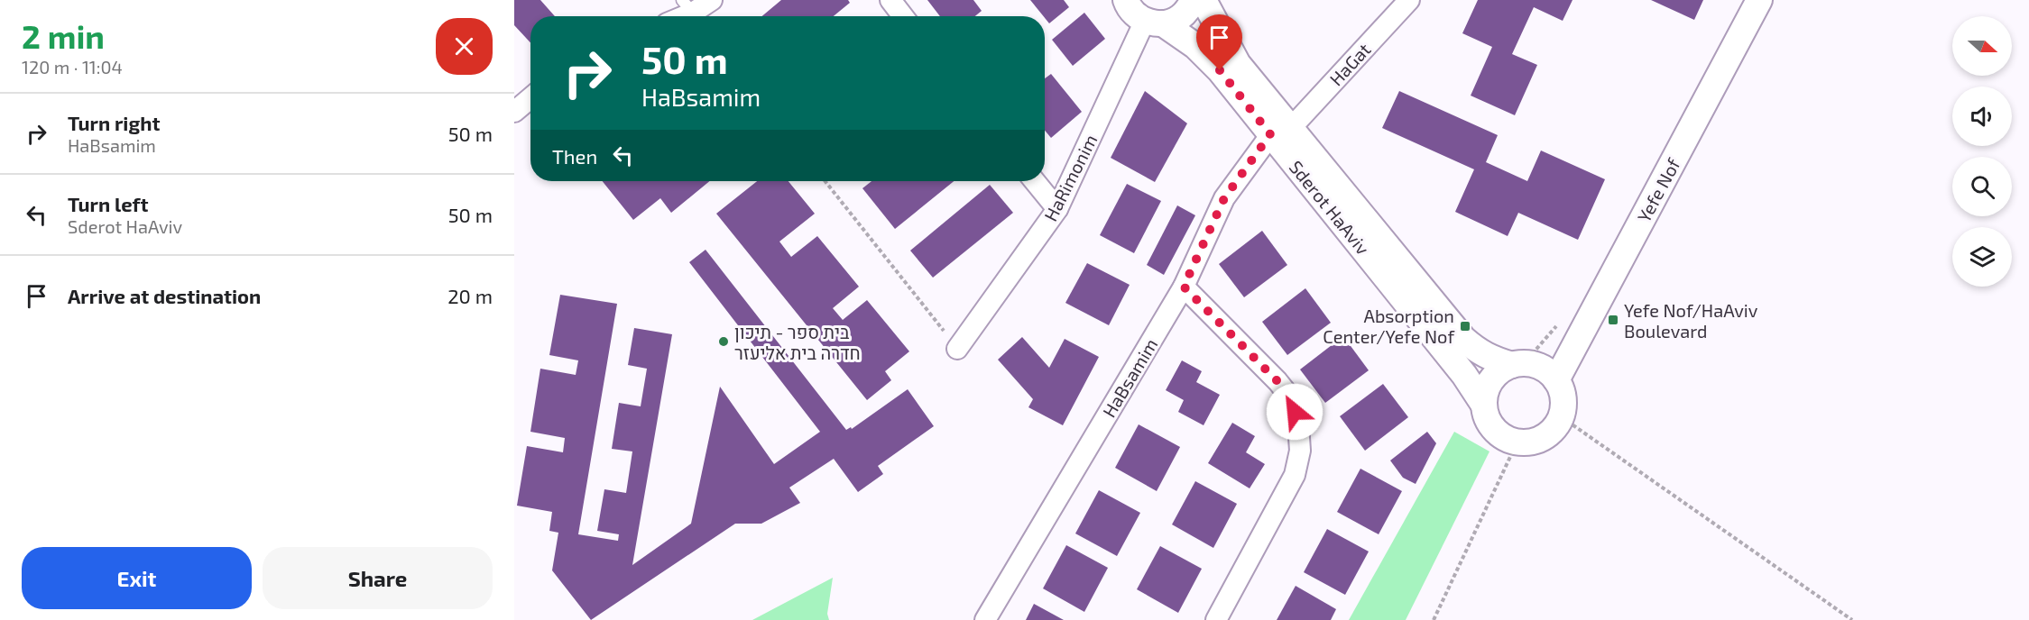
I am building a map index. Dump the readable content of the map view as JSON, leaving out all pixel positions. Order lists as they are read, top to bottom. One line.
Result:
{"streets":{"street":["HaGat","HaRimonim","Yefe Nof","Sderot HaAviv","HaBsamim"]},"crossings":[["HaGat","Sderot HaAviv"],["HaGat","HaBsamim"],["HaRimonim","Sderot HaAviv"],["Yefe Nof","Sderot HaAviv"],["Sderot HaAviv","HaBsamim"]],"places":{"transit":["Yefe Nof/HaAviv Boulevard","Absorption Center/Yefe Nof"],"other":["בית ספר - תיכון חדרה בית אליעזר"]},"north":"right","page":{"heading":["2 min","120 m · 11:04"],"turn":["50 m","HaBsamim"],"list":[{"name":"Turn right","note":"HaBsamim","value":"50 m"},{"name":"Turn left","note":"Sderot HaAviv","value":"50 m"},{"name":"Arrive at destination","value":"20 m"}],"then":"Then","buttons":["Exit","Share"]}}
